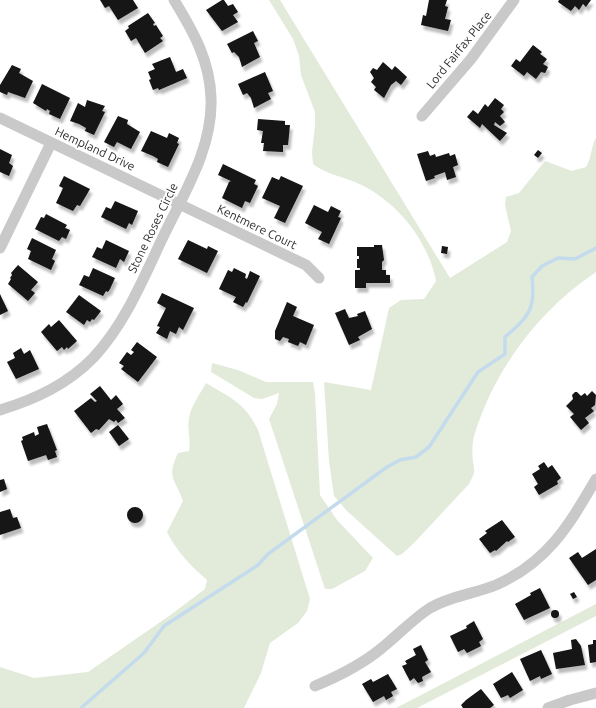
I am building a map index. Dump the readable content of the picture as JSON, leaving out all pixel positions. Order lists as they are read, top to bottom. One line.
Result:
{"streets":{"street":["Lord Fairfax Place","Hempland Drive","Kentmere Court","Stone Roses Circle"]},"crossings":[["Hempland Drive","Kentmere Court"],["Hempland Drive","Stone Roses Circle"],["Kentmere Court","Stone Roses Circle"]]}
